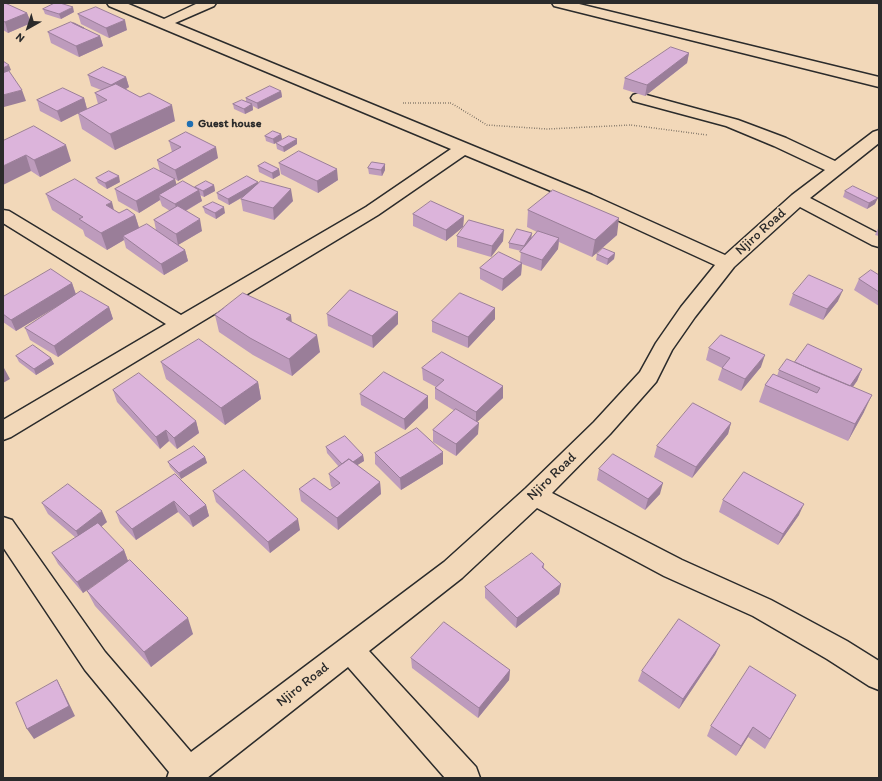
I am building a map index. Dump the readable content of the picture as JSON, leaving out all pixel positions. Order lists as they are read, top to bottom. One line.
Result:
{"streets":{"street":["Njiro Road"]},"places":["Guest house"],"north":"bottom left"}
